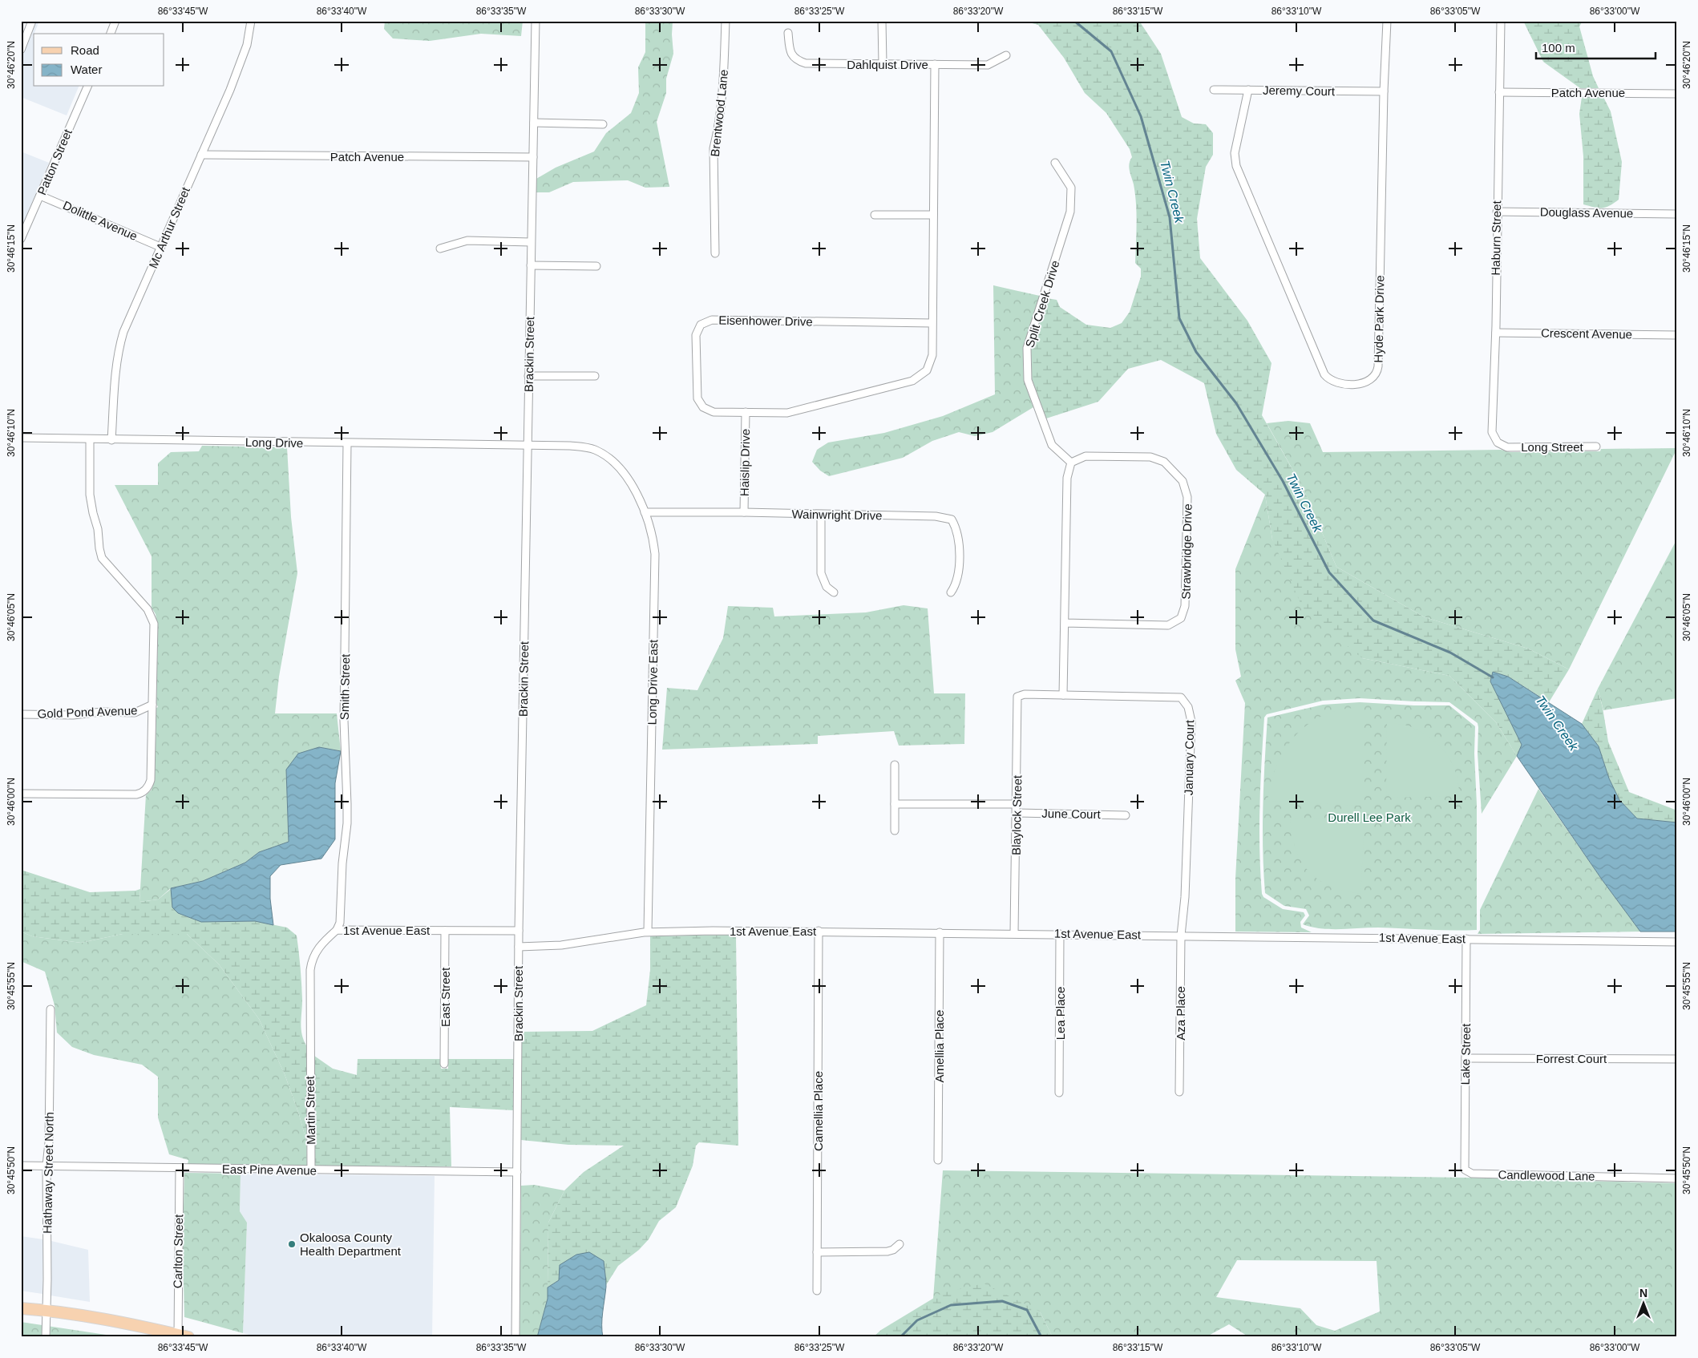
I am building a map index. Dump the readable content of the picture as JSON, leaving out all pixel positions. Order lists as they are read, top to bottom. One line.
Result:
{"streets":{"street":["Dahlquist Drive","Jeremy Court","Patch Avenue","Brentwood Lane","Patton Street","Douglass Avenue","Dolittle Avenue","Mc Arthur Street","Haburn Street","Split Creek Drive","Hyde Park Drive","Eisenhower Drive","Crescent Avenue","Brackin Street","Long Drive","Long Street","Haislip Drive","Wainwright Drive","Strawbridge Drive","Long Drive East","Smith Street","Gold Pond Avenue","January Court","June Court","Blaylock Street","1st Avenue East","East Street","Lea Place","Aza Place","Amellia Place","Lake Street","Forrest Court","Martin Street","Camellia Place","East Pine Avenue","Hathaway Street North","Candlewood Lane","Carlton Street"]},"crossings":[["Dahlquist Drive","Eisenhower Drive"],["Jeremy Court","Hyde Park Drive"],["Patch Avenue","Mc Arthur Street"],["Patch Avenue","Haburn Street"],["Patch Avenue","Brackin Street"],["Patton Street","Dolittle Avenue"],["Douglass Avenue","Haburn Street"],["Dolittle Avenue","Mc Arthur Street"],["Mc Arthur Street","Long Drive"],["Haburn Street","Crescent Avenue"],["Haburn Street","Long Street"],["Split Creek Drive","Strawbridge Drive"],["Eisenhower Drive","Haislip Drive"],["Brackin Street","Long Drive"],["Brackin Street","Long Drive East"],["Brackin Street","1st Avenue East"],["Brackin Street","East Pine Avenue"],["Long Drive","Long Drive East"],["Long Drive","Smith Street"],["Haislip Drive","Wainwright Drive"],["Wainwright Drive","Long Drive East"],["Long Drive East","1st Avenue East"],["Smith Street","1st Avenue East"],["January Court","Blaylock Street"],["January Court","1st Avenue East"],["January Court","Aza Place"],["June Court","Blaylock Street"],["Blaylock Street","1st Avenue East"],["1st Avenue East","East Street"],["1st Avenue East","Lea Place"],["1st Avenue East","Aza Place"],["1st Avenue East","Amellia Place"],["1st Avenue East","Lake Street"],["1st Avenue East","Martin Street"],["1st Avenue East","Camellia Place"],["Lake Street","Forrest Court"],["Lake Street","Candlewood Lane"],["Martin Street","East Pine Avenue"],["East Pine Avenue","Hathaway Street North"],["East Pine Avenue","Carlton Street"]],"water":["Twin Creek"],"parks":["Durell Lee Park"],"places":["Okaloosa County Health Department"],"legend":["Road","Water"],"scale_bar":"100 m","north":"top","coordinates":["86°33'45\"W","86°33'40\"W","86°33'35\"W","86°33'30\"W","86°33'25\"W","86°33'20\"W","86°33'15\"W","86°33'10\"W","86°33'05\"W","86°33'00\"W","30°46'20\"N","30°46'15\"N","30°46'10\"N","30°46'05\"N","30°46'00\"N","30°45'55\"N","30°45'50\"N"]}
